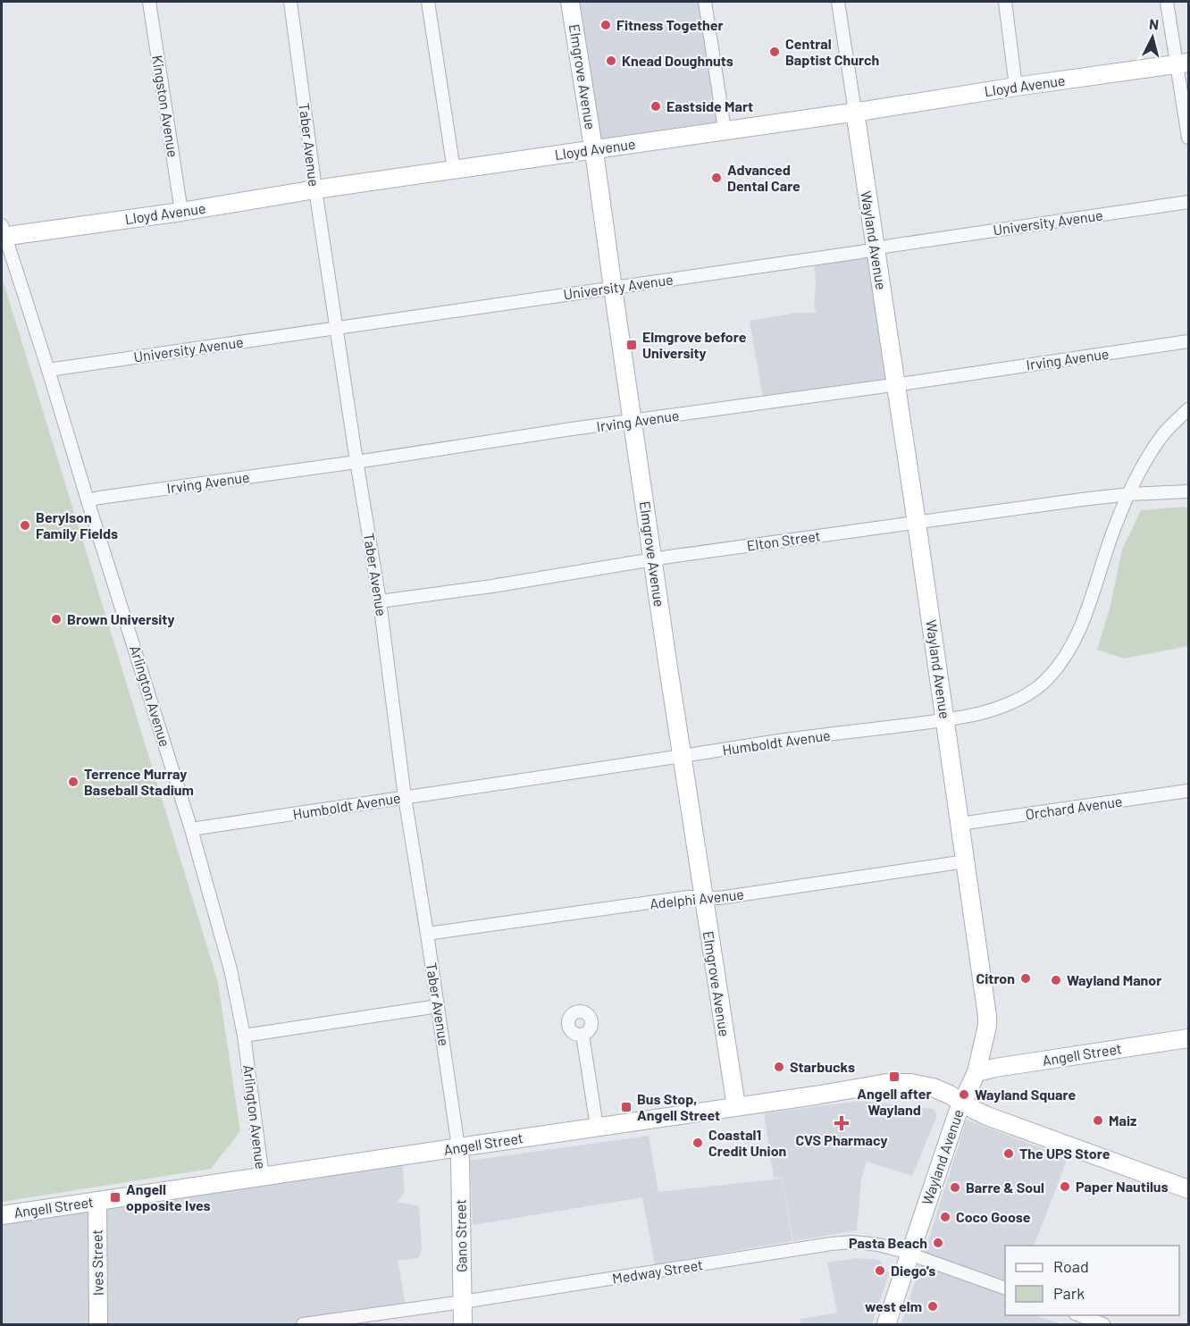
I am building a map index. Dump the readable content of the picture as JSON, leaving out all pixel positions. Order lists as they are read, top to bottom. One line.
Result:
{"streets":{"street":["Elmgrove Avenue","Lloyd Avenue","Kingston Avenue","Taber Avenue","University Avenue","Wayland Avenue","Irving Avenue","Elton Street","Arlington Avenue","Humboldt Avenue","Orchard Avenue","Adelphi Avenue","Angell Street","Gano Street","Ives Street","Medway Street"]},"crossings":[["Elmgrove Avenue","Lloyd Avenue"],["Elmgrove Avenue","University Avenue"],["Elmgrove Avenue","Irving Avenue"],["Elmgrove Avenue","Elton Street"],["Elmgrove Avenue","Humboldt Avenue"],["Elmgrove Avenue","Adelphi Avenue"],["Elmgrove Avenue","Angell Street"],["Lloyd Avenue","Kingston Avenue"],["Lloyd Avenue","Taber Avenue"],["Lloyd Avenue","Wayland Avenue"],["Lloyd Avenue","Arlington Avenue"],["Taber Avenue","University Avenue"],["Taber Avenue","Irving Avenue"],["Taber Avenue","Elton Street"],["Taber Avenue","Humboldt Avenue"],["Taber Avenue","Adelphi Avenue"],["Taber Avenue","Angell Street"],["Taber Avenue","Gano Street"],["University Avenue","Wayland Avenue"],["University Avenue","Arlington Avenue"],["Wayland Avenue","Irving Avenue"],["Wayland Avenue","Elton Street"],["Wayland Avenue","Humboldt Avenue"],["Wayland Avenue","Orchard Avenue"],["Wayland Avenue","Adelphi Avenue"],["Wayland Avenue","Angell Street"],["Wayland Avenue","Medway Street"],["Irving Avenue","Arlington Avenue"],["Elton Street","Humboldt Avenue"],["Arlington Avenue","Humboldt Avenue"],["Arlington Avenue","Angell Street"],["Angell Street","Gano Street"],["Angell Street","Ives Street"],["Gano Street","Medway Street"]],"places":{"other":["Fitness Together","Central Baptist Church","Knead Doughnuts","Eastside Mart","Advanced Dental Care","Berylson Family Fields","Brown University","Terrence Murray Baseball Stadium","Citron","Wayland Manor","Starbucks","Wayland Square","Maiz","Coastal1 Credit Union","The UPS Store","Paper Nautilus","Barre & Soul","Coco Goose","Pasta Beach","Diego's","west elm"],"transit":["Elmgrove before University","Angell after Wayland","Bus Stop, Angell Street","Angell opposite Ives"],"health":["CVS Pharmacy"]},"legend":["Road","Park"],"north":"top"}
